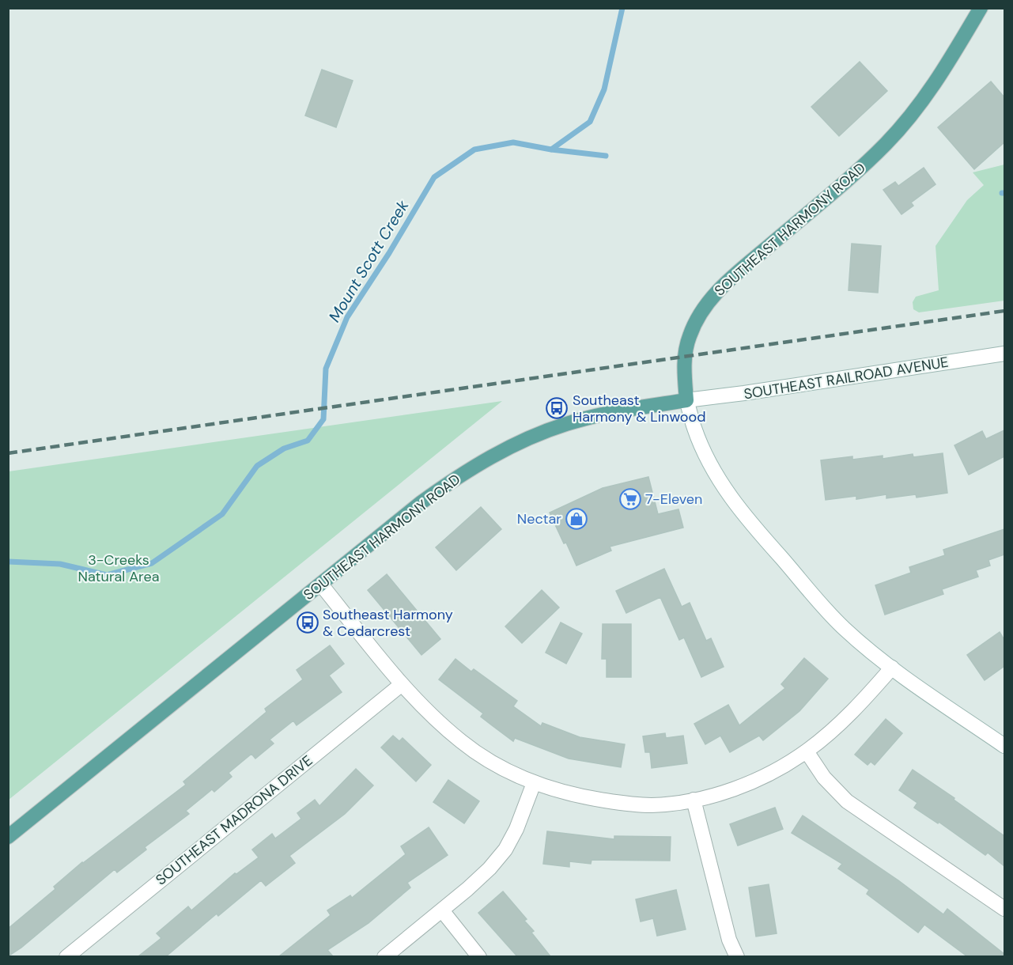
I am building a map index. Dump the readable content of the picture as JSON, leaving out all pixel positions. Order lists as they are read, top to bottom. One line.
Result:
{"streets":{"main road":["SOUTHEAST HARMONY ROAD"],"street":["SOUTHEAST RAILROAD AVENUE","SOUTHEAST MADRONA DRIVE"]},"crossings":[["SOUTHEAST HARMONY ROAD","SOUTHEAST RAILROAD AVENUE"]],"water":["Mount Scott Creek"],"parks":["3-Creeks Natural Area"],"places":{"bus stop":["Southeast Harmony & Linwood","Southeast Harmony & Cedarcrest"],"supermarket":["7-Eleven"],"shop":["Nectar"]}}
